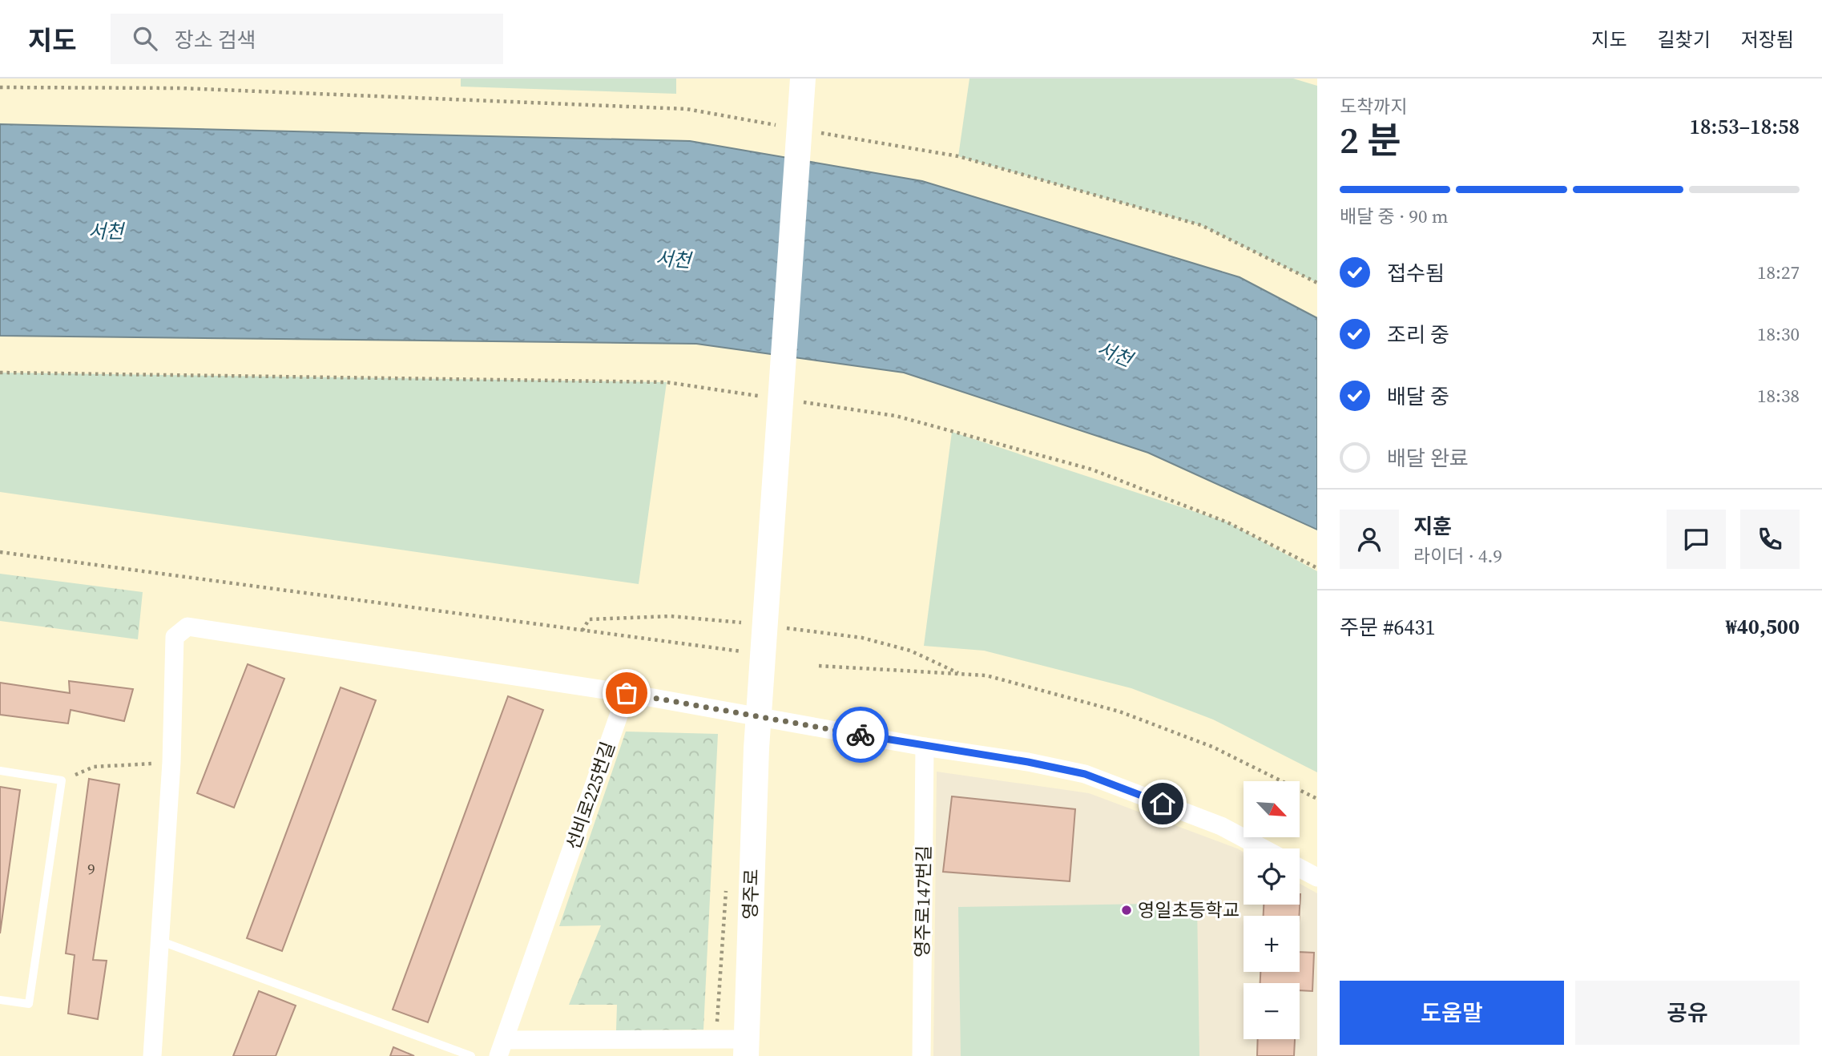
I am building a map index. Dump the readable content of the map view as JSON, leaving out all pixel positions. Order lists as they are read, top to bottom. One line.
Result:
{"streets":{"main road":["영주로"],"street":["선비로225번길","영주로147번길"]},"crossings":[["선비로225번길","영주로"]],"water":["서천"],"places":["영일초등학교"],"house_numbers":["9"],"north":"bottom right","page":{"header":"지도","search":"장소 검색","nav":["지도","길찾기","저장됨"],"heading":["2 분","도착까지","18:53–18:58"],"panel":["지훈","라이더 · 4.9","주문 #6431","₩40,500"],"bar":"배달 중 · 90 m","list":[["접수됨","18:27"],["조리 중","18:30"],["배달 중","18:38"],"배달 완료"],"map_buttons":["+","−"],"buttons":["도움말","공유"]}}
